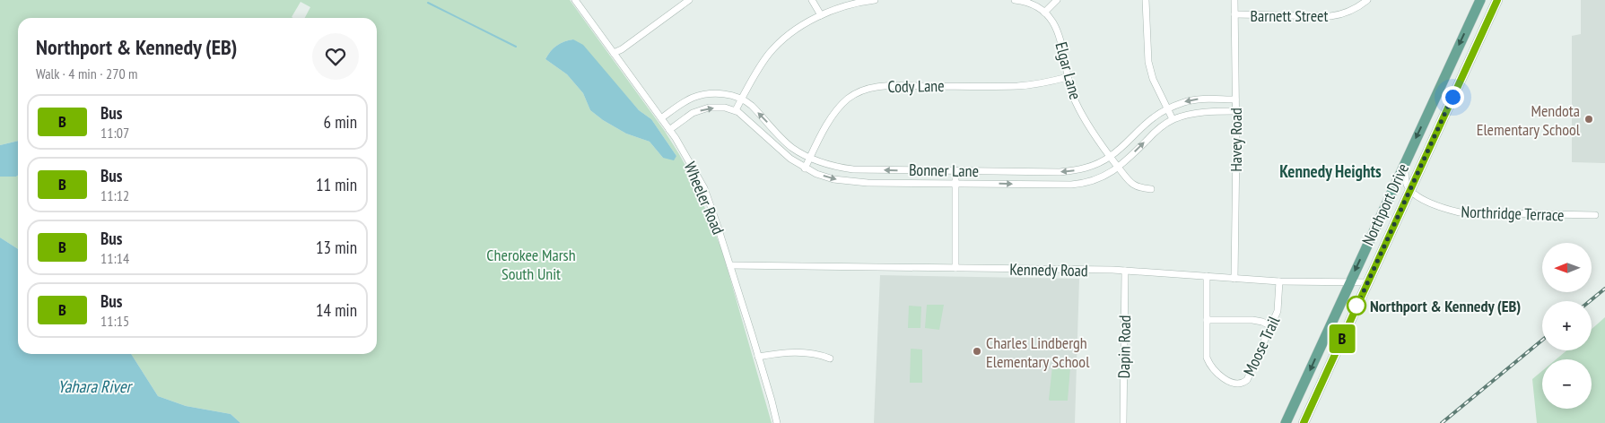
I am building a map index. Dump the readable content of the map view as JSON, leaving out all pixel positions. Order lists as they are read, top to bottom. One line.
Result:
{"streets":{"main road":["Northport Drive"],"street":["Barnett Street","Elgar Lane","Cody Lane","Havey Road","Bonner Lane","Wheeler Road","Northridge Terrace","Kennedy Road","Moose Trail","Dapin Road"]},"crossings":[["Barnett Street","Havey Road"],["Elgar Lane","Cody Lane"],["Elgar Lane","Bonner Lane"],["Cody Lane","Bonner Lane"],["Havey Road","Bonner Lane"],["Havey Road","Kennedy Road"],["Bonner Lane","Wheeler Road"],["Wheeler Road","Kennedy Road"],["Northport Drive","Northridge Terrace"],["Northport Drive","Kennedy Road"],["Kennedy Road","Moose Trail"],["Kennedy Road","Dapin Road"]],"districts":["Kennedy Heights"],"water":["Yahara River"],"parks":["Cherokee Marsh South Unit"],"places":["Mendota Elementary School","Northport & Kennedy (EB)","Charles Lindbergh Elementary School"],"lines":["bus line B"],"north":"left","page":{"on_map":"B","heading":["Northport & Kennedy (EB)","Walk · 4 min · 270 m"],"list":[{"mark":"B","name":"Bus","note":"11:07","value":"6 min"},{"mark":"B","name":"Bus","note":"11:12","value":"11 min"},{"mark":"B","name":"Bus","note":"11:14","value":"13 min"},{"mark":"B","name":"Bus","note":"11:15","value":"14 min"}],"map_buttons":["+","−"]}}
